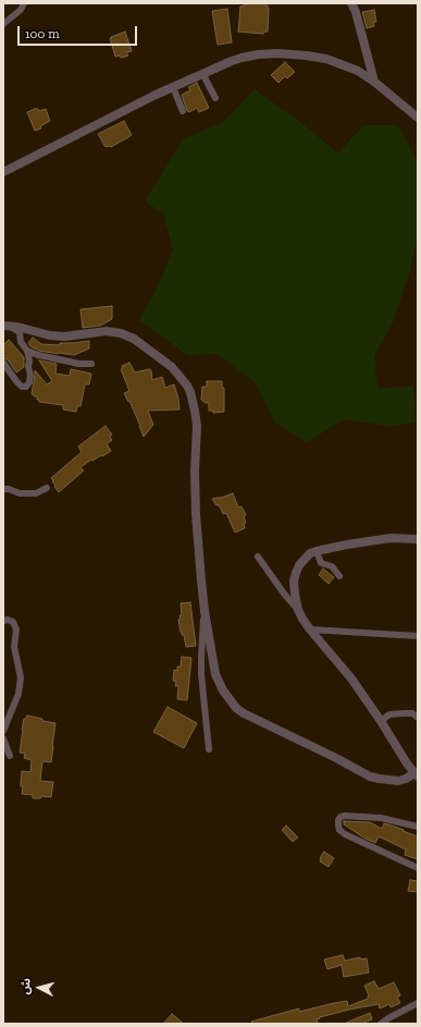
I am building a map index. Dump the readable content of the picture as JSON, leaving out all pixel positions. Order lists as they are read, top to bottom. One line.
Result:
{"scale_bar":"100 m","north":"left"}
